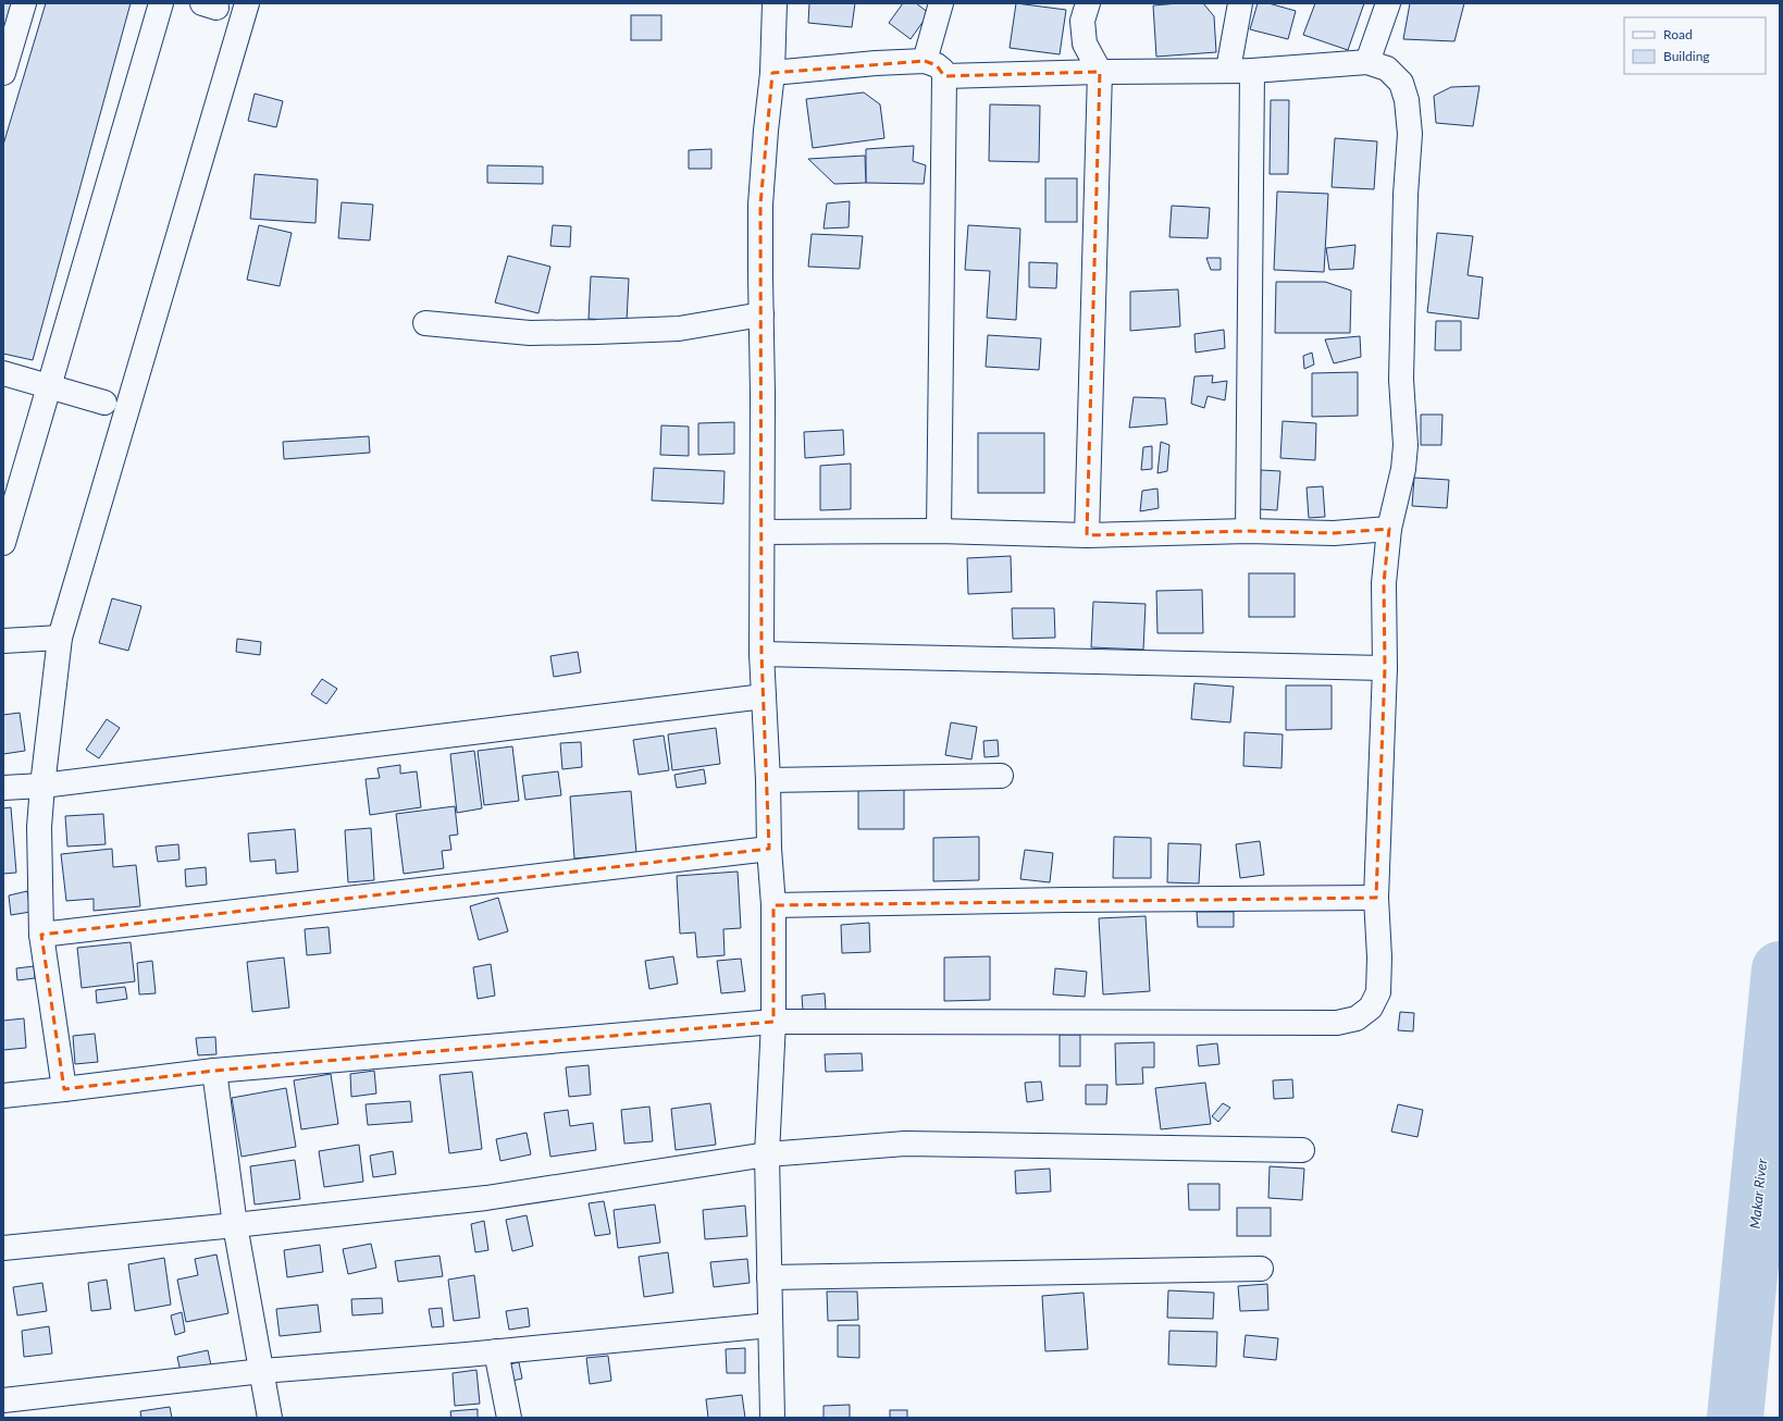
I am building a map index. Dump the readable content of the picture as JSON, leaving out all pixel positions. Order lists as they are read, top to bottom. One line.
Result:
{"water":["Makar River"],"legend":["Road","Building"]}
